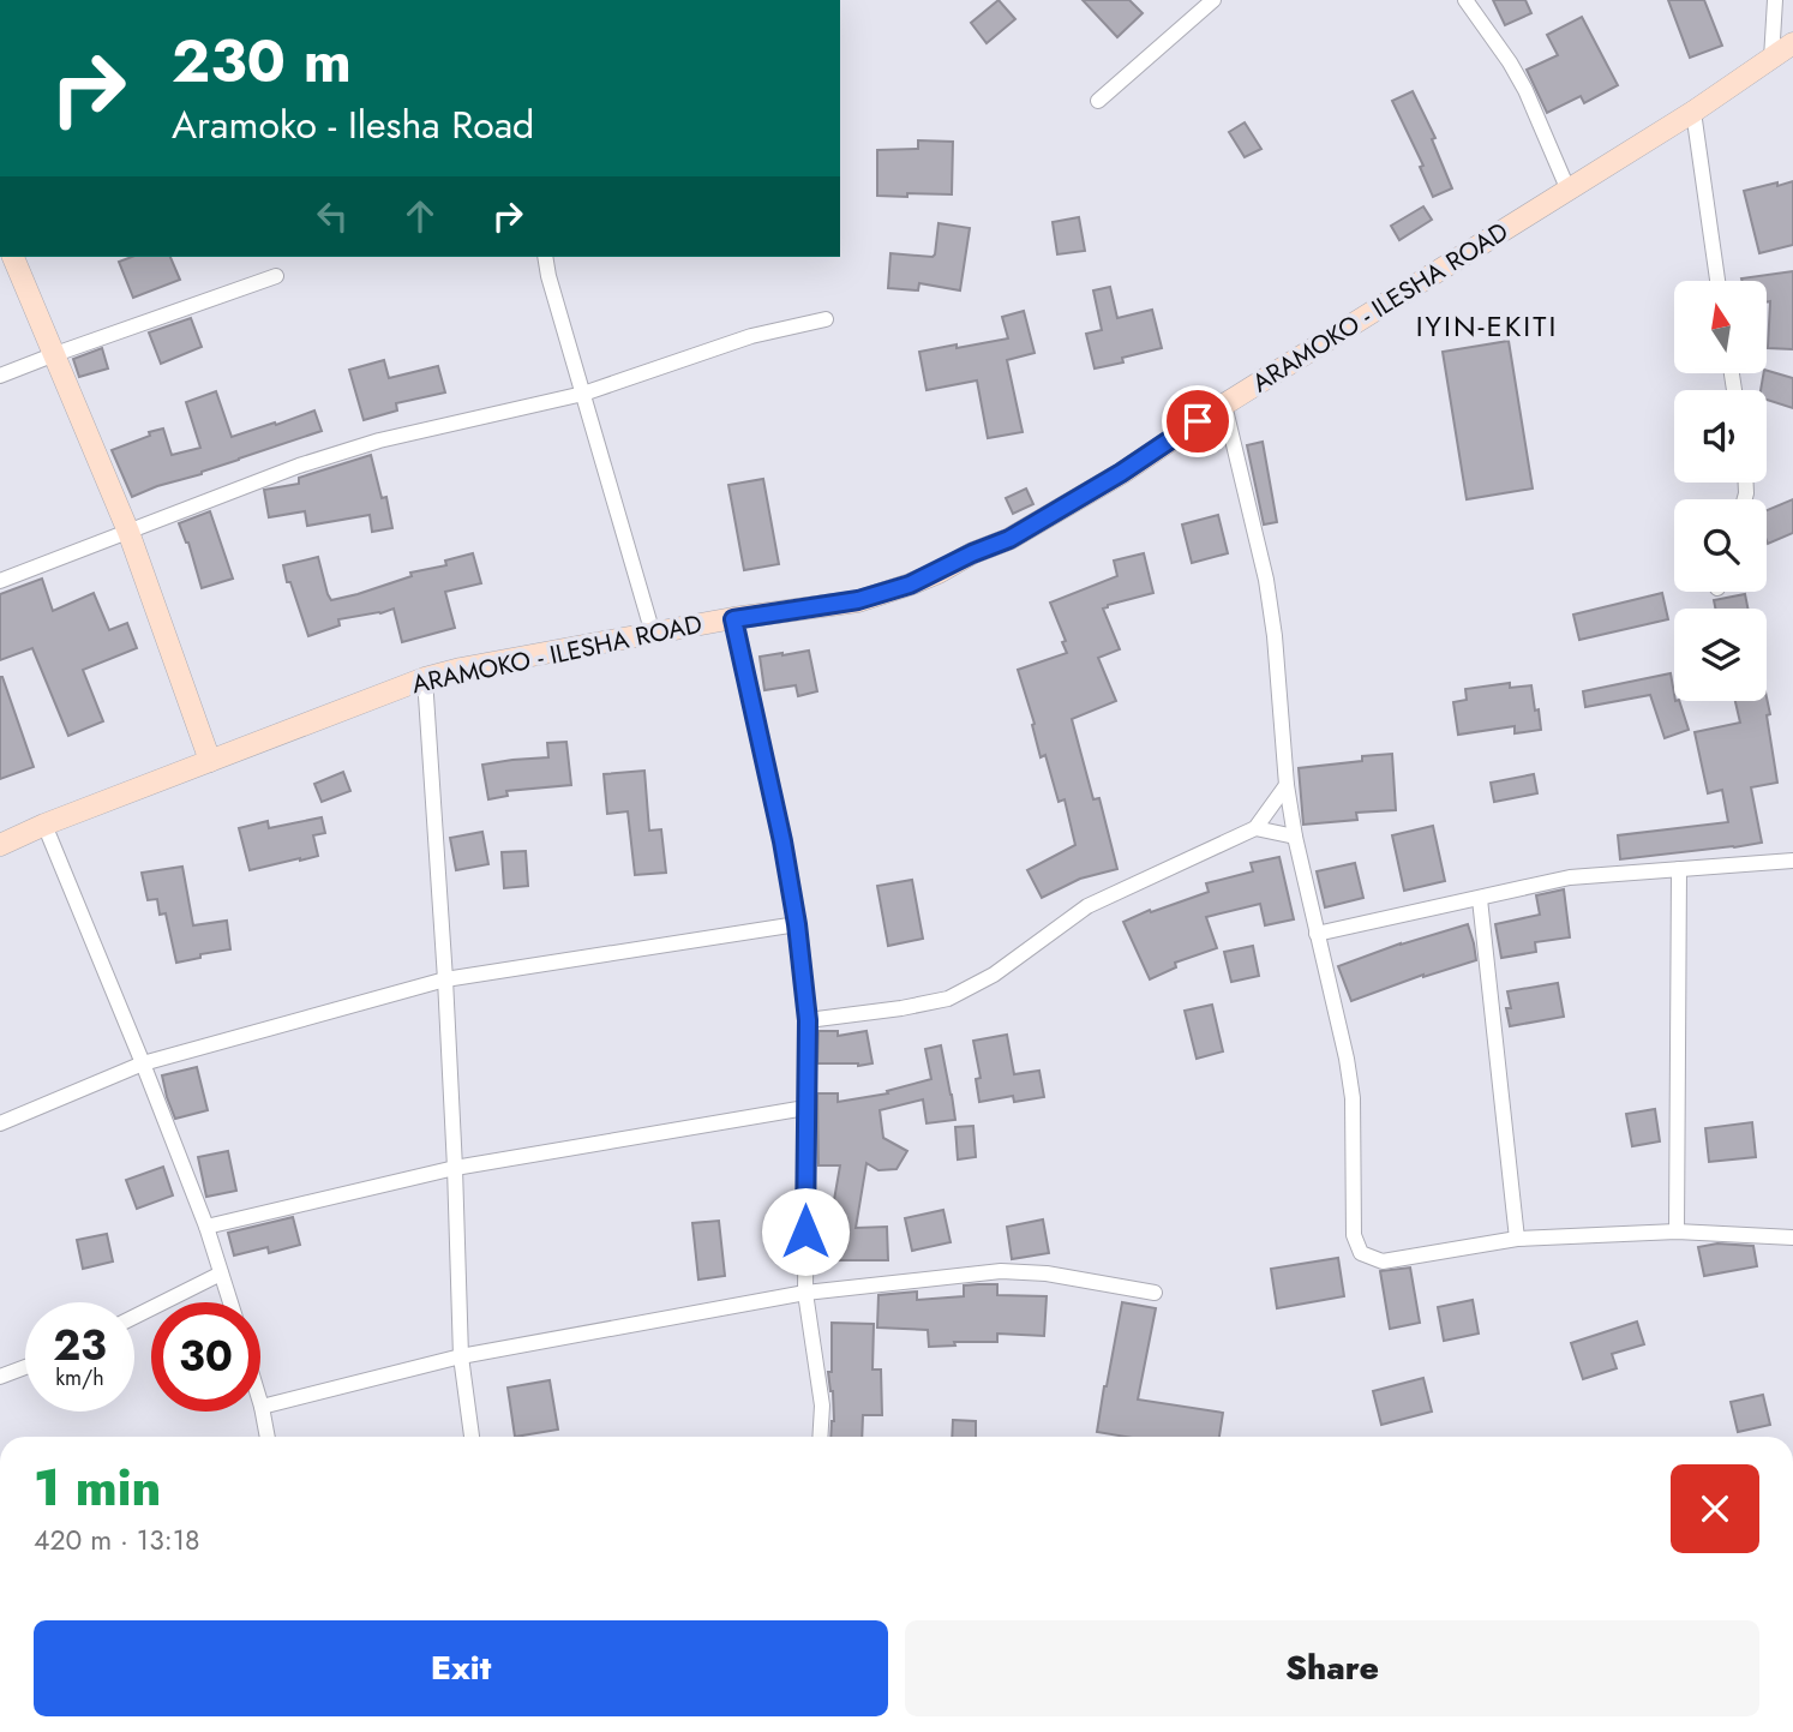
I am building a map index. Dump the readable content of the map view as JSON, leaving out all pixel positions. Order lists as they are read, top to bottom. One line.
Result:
{"streets":{"main road":["ARAMOKO - ILESHA ROAD"]},"districts":["IYIN-EKITI"],"north":"top","page":{"turn":["230 m","Aramoko - Ilesha Road"],"speed":"23 km/h","limit":"30","heading":["1 min","420 m · 13:18"],"buttons":["Exit","Share"]}}
